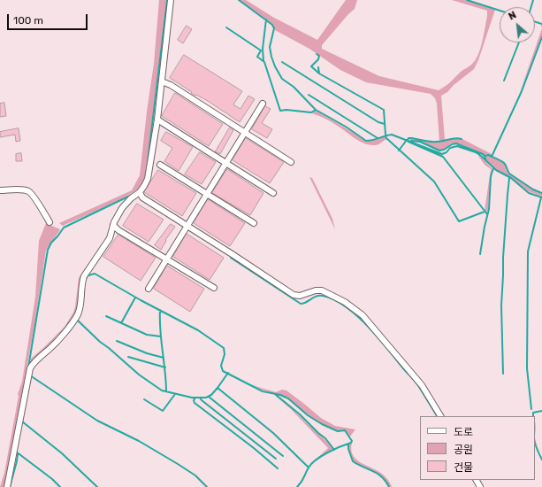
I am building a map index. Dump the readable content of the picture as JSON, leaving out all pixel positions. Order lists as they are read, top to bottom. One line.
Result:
{"legend":["도로","공원","건물"],"scale_bar":"100 m","north":"top left"}
